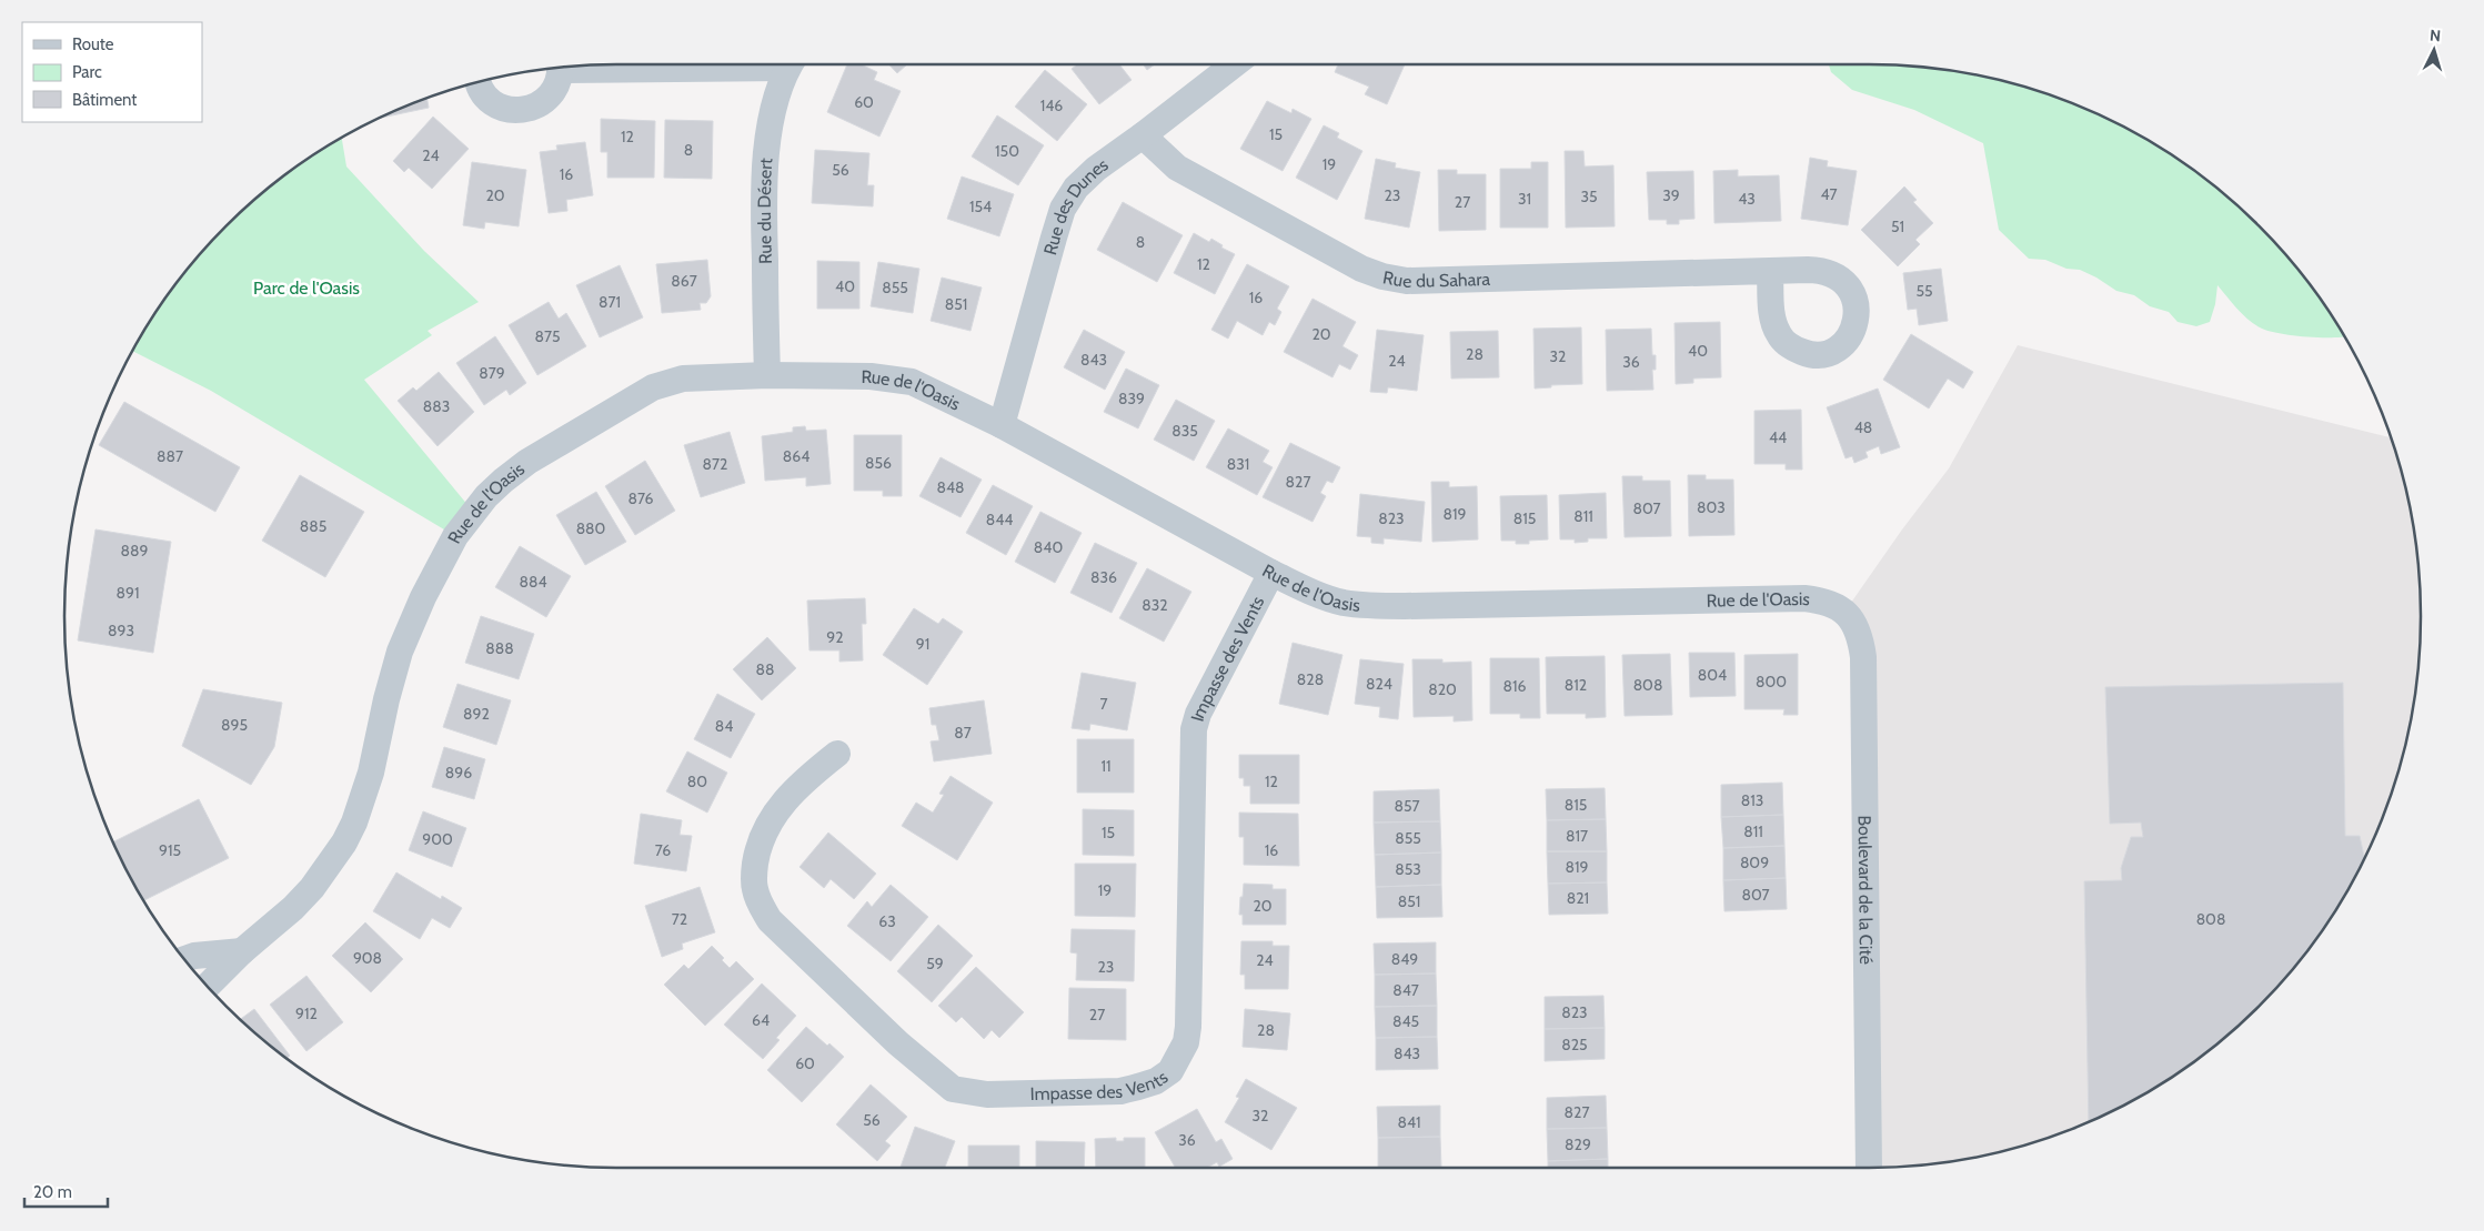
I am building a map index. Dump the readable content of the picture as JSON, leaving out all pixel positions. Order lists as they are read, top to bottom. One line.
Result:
{"streets":{"street":["Rue des Dunes","Rue du Désert","Rue du Sahara","Rue de l'Oasis","Impasse des Vents","Boulevard de la Cité"]},"crossings":[["Rue des Dunes","Rue du Sahara"],["Rue des Dunes","Rue de l'Oasis"],["Rue du Désert","Rue de l'Oasis"],["Rue de l'Oasis","Impasse des Vents"],["Rue de l'Oasis","Boulevard de la Cité"]],"parks":["Parc de l'Oasis"],"house_numbers":["60","146","15","12","8","150","24","19","56","16","47","20","23","39","35","31","43","27","154","51","8","12","867","40","855","55","16","871","851","20","875","40","28","32","843","24","36","879","839","883","48","835","44","887","864","856","872","831","827","848","876","803","807","819","811","823","815","844","885","880","840","889","836","884","891","832","893","92","91","888","88","804","828","800","824","812","808","816","820","7","892","895","84","87","11","896","80","12","813","815","857","811","15","817","855","900","915","76","16","809","819","853","19","807","821","851","20","72","808","63","908","849","24","59","23","847","823","912","27","64","845","28","825","843","60","827","32","56","841","36","829"],"legend":["Route","Parc","Bâtiment"],"scale_bar":"20 m","north":"top"}
